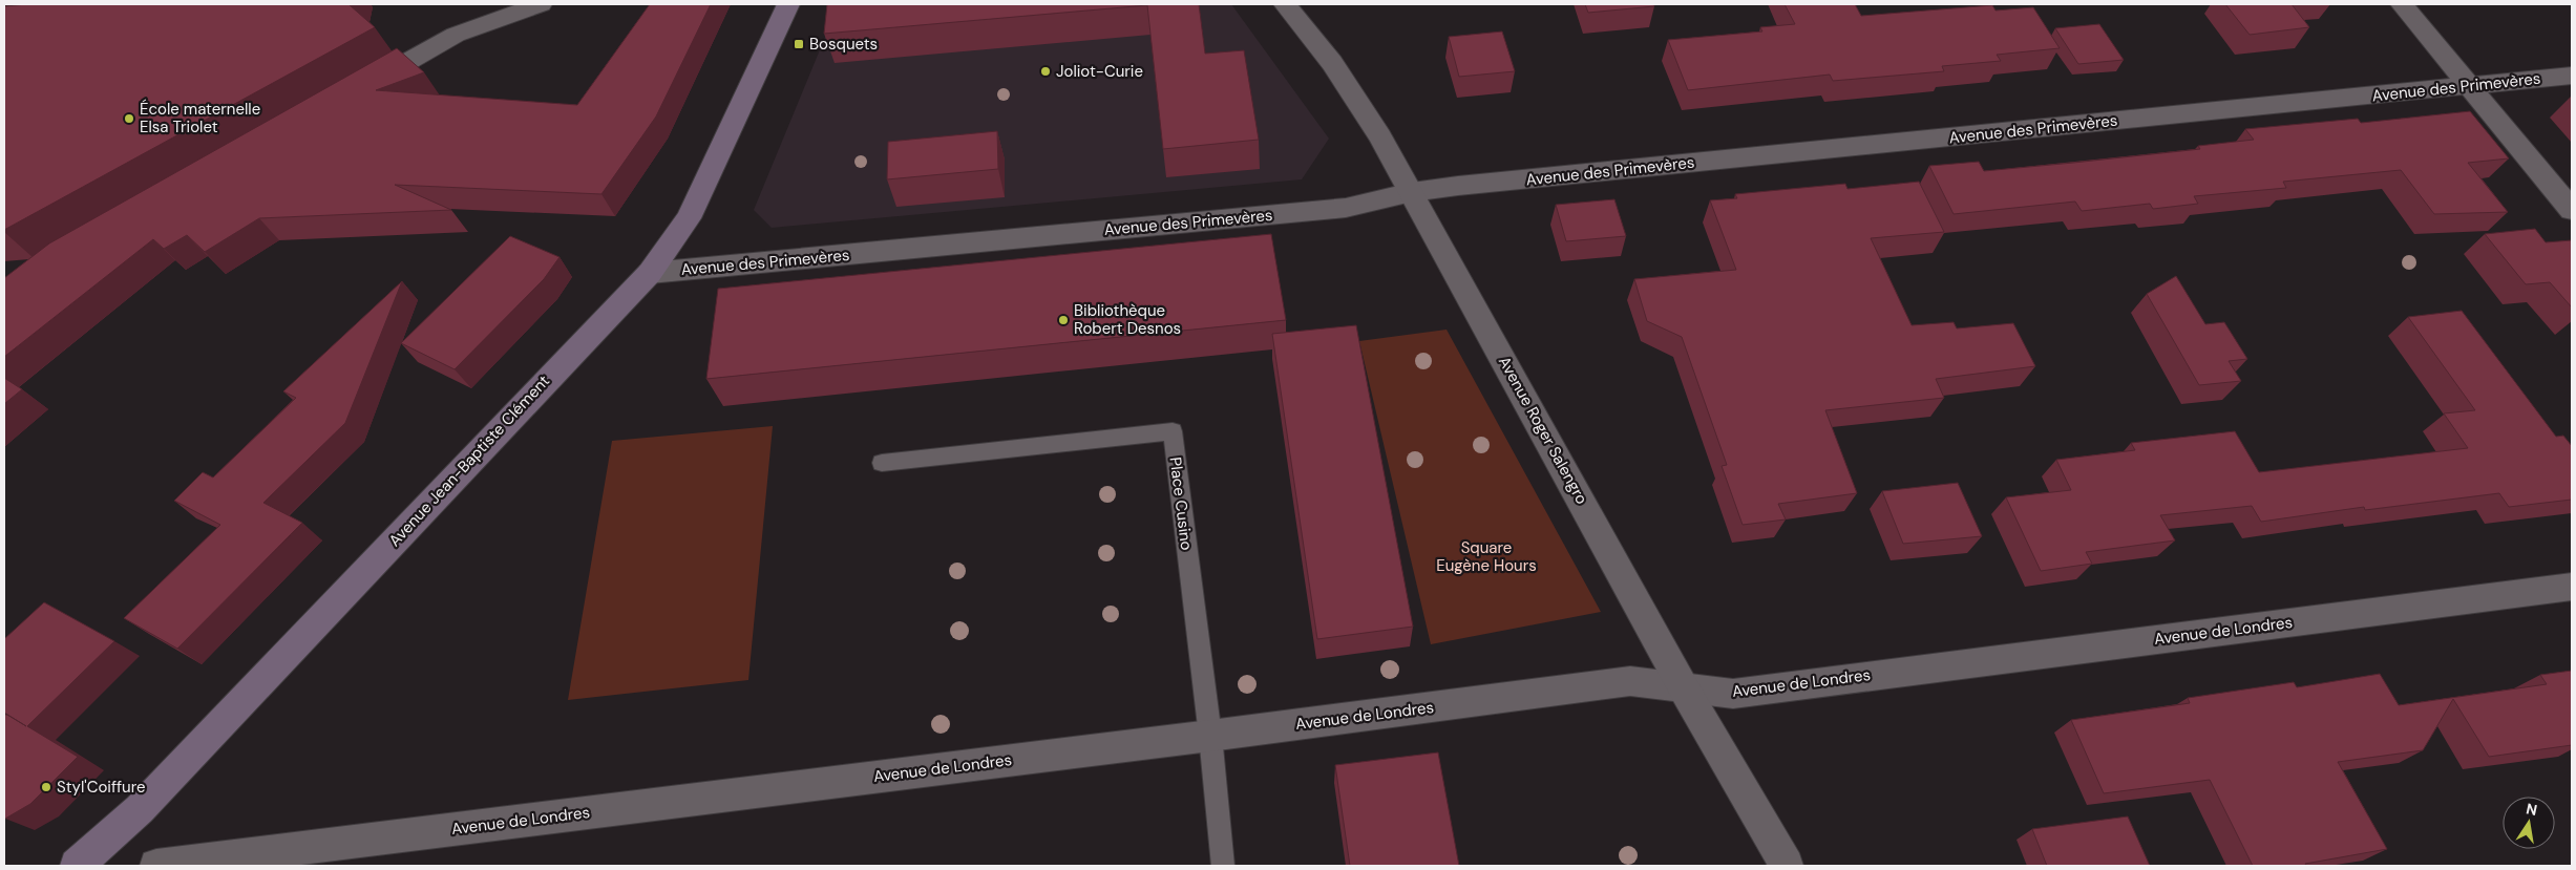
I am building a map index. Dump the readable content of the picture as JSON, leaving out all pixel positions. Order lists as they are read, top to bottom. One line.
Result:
{"streets":{"main road":["Avenue Jean-Baptiste Clément"],"street":["Avenue des Primevères","Avenue Roger Salengro","Avenue de Londres"],"lane":["Place Cusino"]},"crossings":[["Avenue des Primevères","Avenue Roger Salengro"],["Avenue des Primevères","Avenue Jean-Baptiste Clément"],["Avenue Roger Salengro","Avenue de Londres"],["Place Cusino","Avenue de Londres"]],"parks":["Square Eugène Hours"],"places":{"transit":["Bosquets"],"other":["Joliot-Curie","École maternelle Elsa Triolet","Bibliothèque Robert Desnos","Styl'Coiffure"]},"north":"top"}
